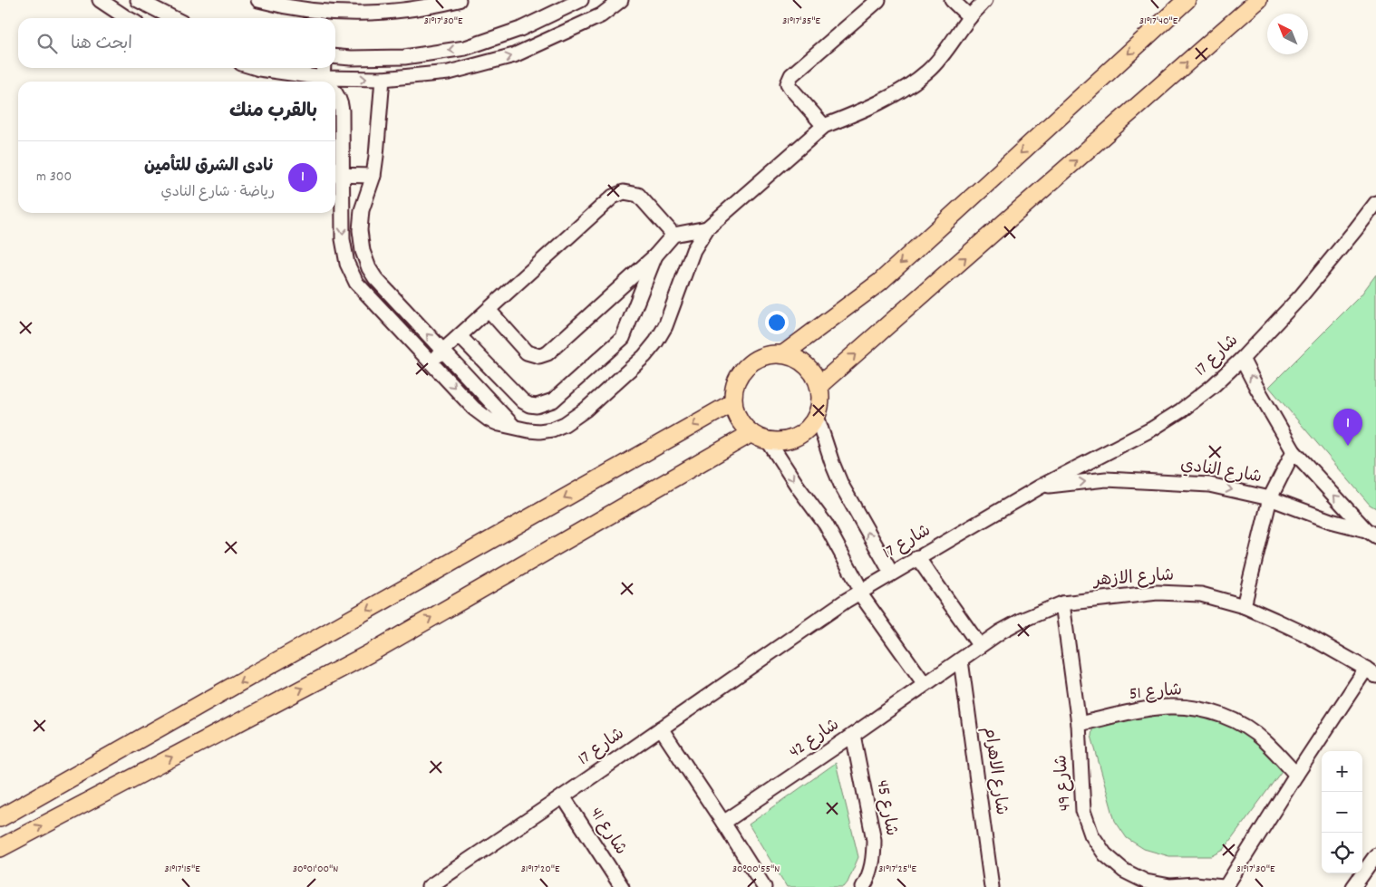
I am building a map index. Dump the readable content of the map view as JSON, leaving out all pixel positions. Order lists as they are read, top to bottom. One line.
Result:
{"streets":{"street":["شارع 17","شارع النادي","شارع الازهر","شارع 51","شارع 42","شارع الاهرام","شارع 49","شارع 45","شارع 41"]},"crossings":[["شارع 17","شارع النادي"],["شارع 17","شارع 41"],["شارع الازهر","شارع 42"],["شارع الازهر","شارع الاهرام"],["شارع الازهر","شارع 49"],["شارع 51","شارع 49"],["شارع 42","شارع 45"]],"north":"top left","page":{"search":"ابحث هنا","heading":"بالقرب منك","list":[{"mark":"1","name":"نادى الشرق للتأمين","note":"رياضة · شارع النادي","value":"300 m"}],"pins":"1","map_buttons":["+","−"]},"coordinates":["31°17'30\"E","31°17'35\"E","31°17'40\"E","31°17'15\"E","31°17'20\"E","31°17'25\"E","30°01'00\"N","30°00'55\"N"]}
